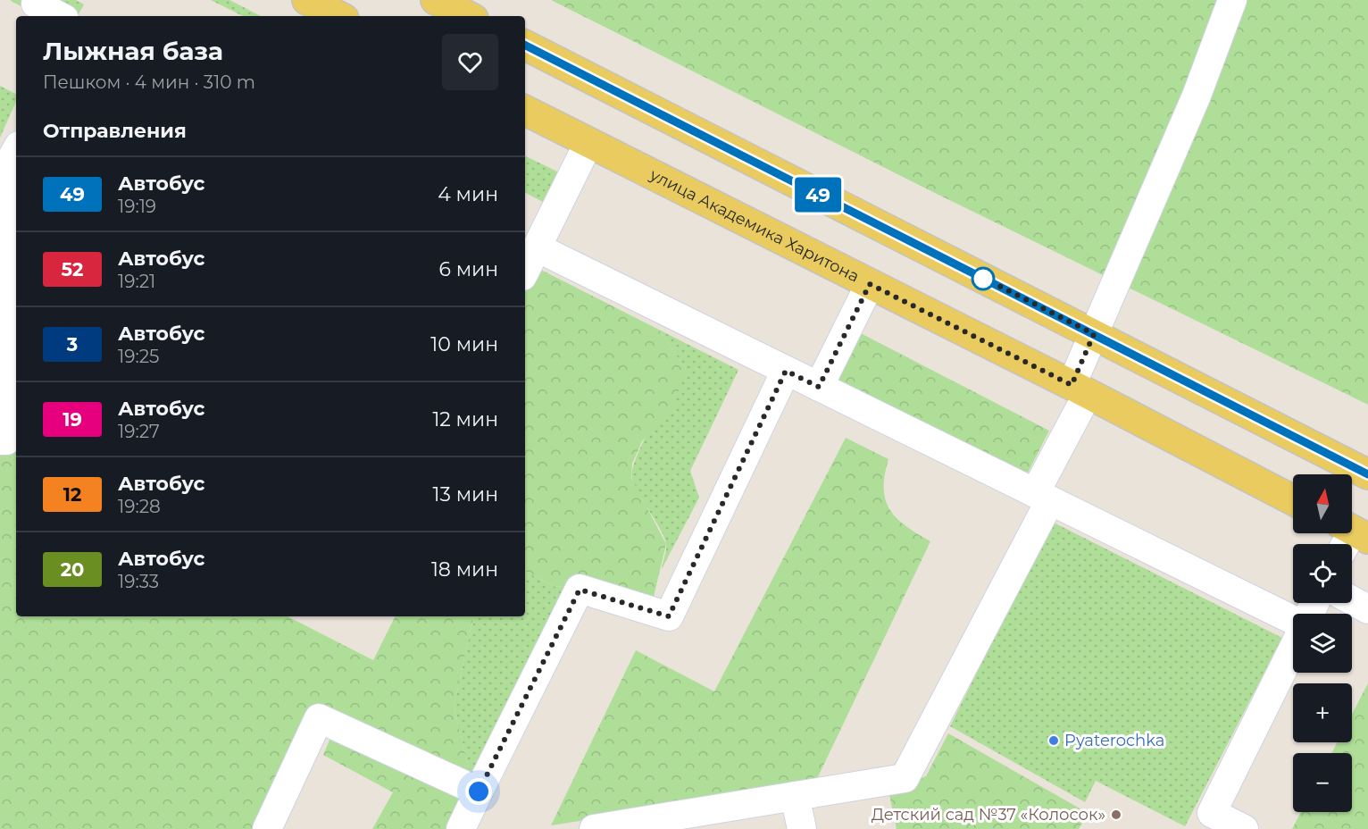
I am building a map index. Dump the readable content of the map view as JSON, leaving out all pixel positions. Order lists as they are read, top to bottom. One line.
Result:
{"streets":{"main road":["улица Академика Харитона"]},"places":["Pyaterochka","Детский сад №37 «Колосок»"],"lines":["bus line 49"],"north":"top","page":{"on_map":"49","heading":[["Лыжная база","Пешком · 4 мин · 310 m"],"Отправления"],"list":[{"mark":"49","name":"Автобус","note":"19:19","value":"4 мин"},{"mark":"52","name":"Автобус","note":"19:21","value":"6 мин"},{"mark":"3","name":"Автобус","note":"19:25","value":"10 мин"},{"mark":"19","name":"Автобус","note":"19:27","value":"12 мин"},{"mark":"12","name":"Автобус","note":"19:28","value":"13 мин"},{"mark":"20","name":"Автобус","note":"19:33","value":"18 мин"}],"map_buttons":["+","−"]}}
